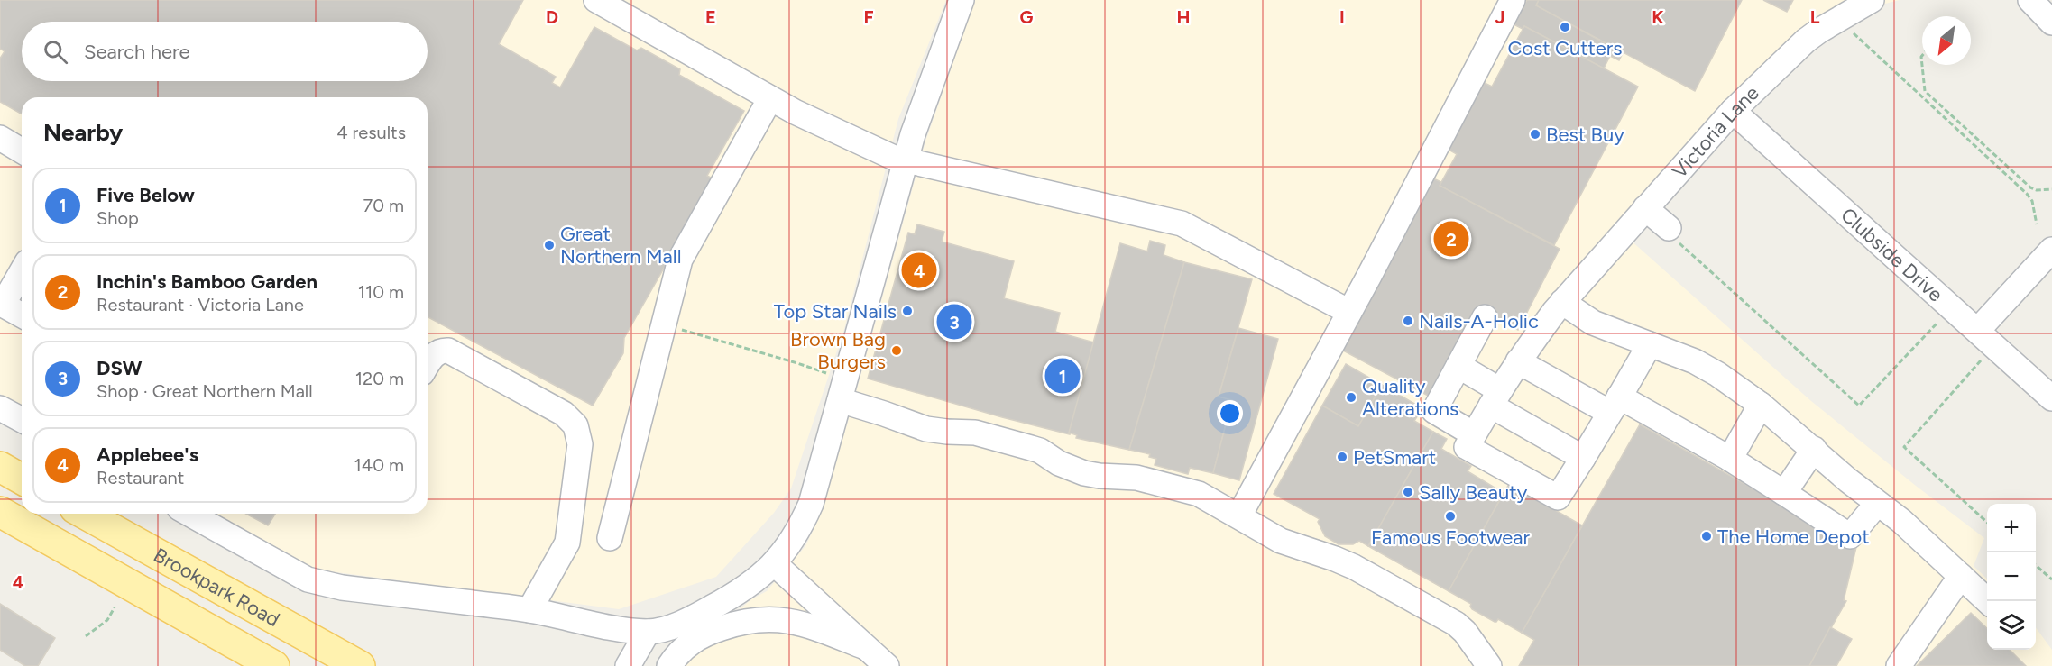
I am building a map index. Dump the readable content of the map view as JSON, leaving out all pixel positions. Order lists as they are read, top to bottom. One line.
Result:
{"streets":{"main road":["Brookpark Road"],"street":["Victoria Lane","Clubside Drive"]},"crossings":[["Victoria Lane","Clubside Drive"]],"places":["Cost Cutters","Best Buy","Great Northern Mall","Top Star Nails","Nails-A-Holic","Brown Bag Burgers","Quality Alterations","PetSmart","Sally Beauty","Famous Footwear","The Home Depot"],"north":"bottom left","page":{"search":"Search here","heading":["Nearby","4 results"],"list":[{"mark":"1","name":"Five Below","note":"Shop","value":"70 m"},{"mark":"2","name":"Inchin's Bamboo Garden","note":"Restaurant · Victoria Lane","value":"110 m"},{"mark":"3","name":"DSW","note":"Shop · Great Northern Mall","value":"120 m"},{"mark":"4","name":"Applebee's","note":"Restaurant","value":"140 m"}],"pins":["2","4","3","1"],"map_buttons":["+","−"]},"grid":{"columns":["D","E","F","G","H","I","J","K","L"],"rows":["4"]}}
